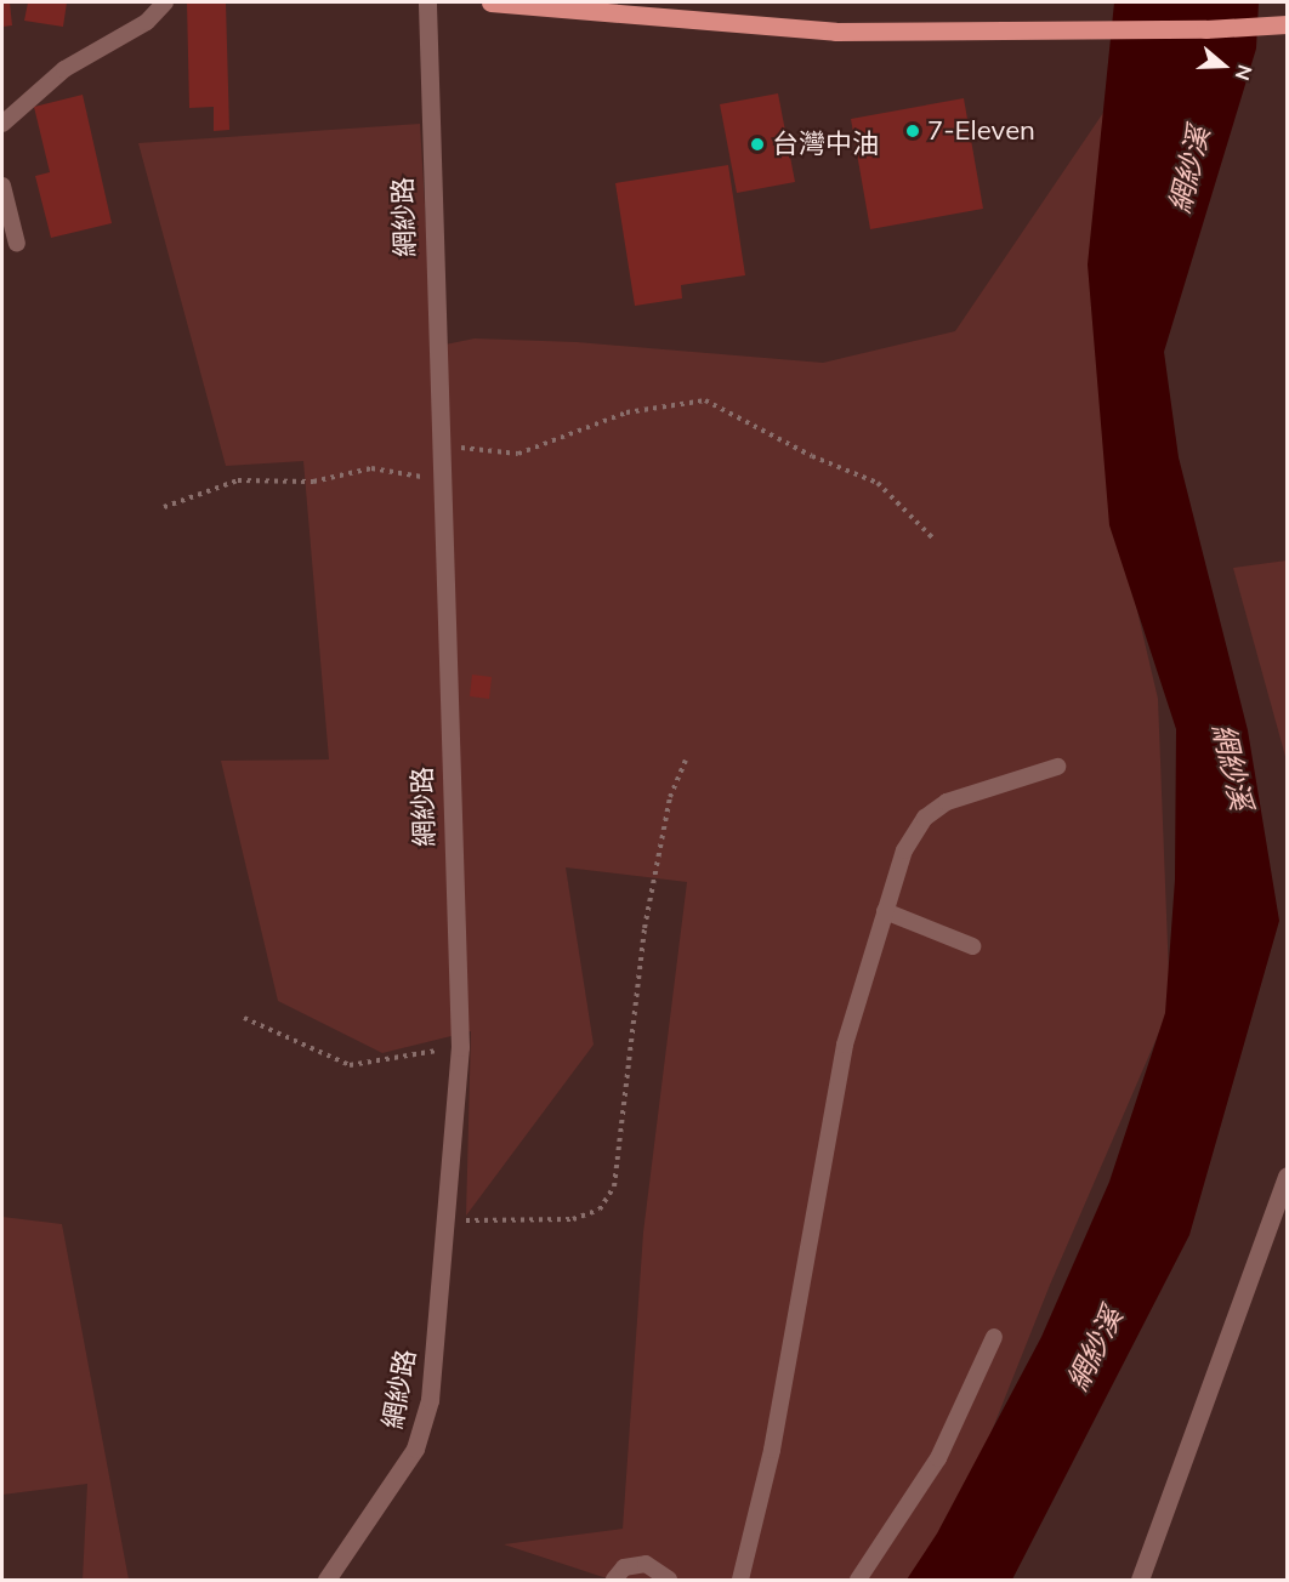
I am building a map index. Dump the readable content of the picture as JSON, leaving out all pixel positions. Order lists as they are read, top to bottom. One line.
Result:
{"streets":{"street":["網紗路"]},"water":["網紗溪"],"places":["7-Eleven","台灣中油"],"north":"right"}
